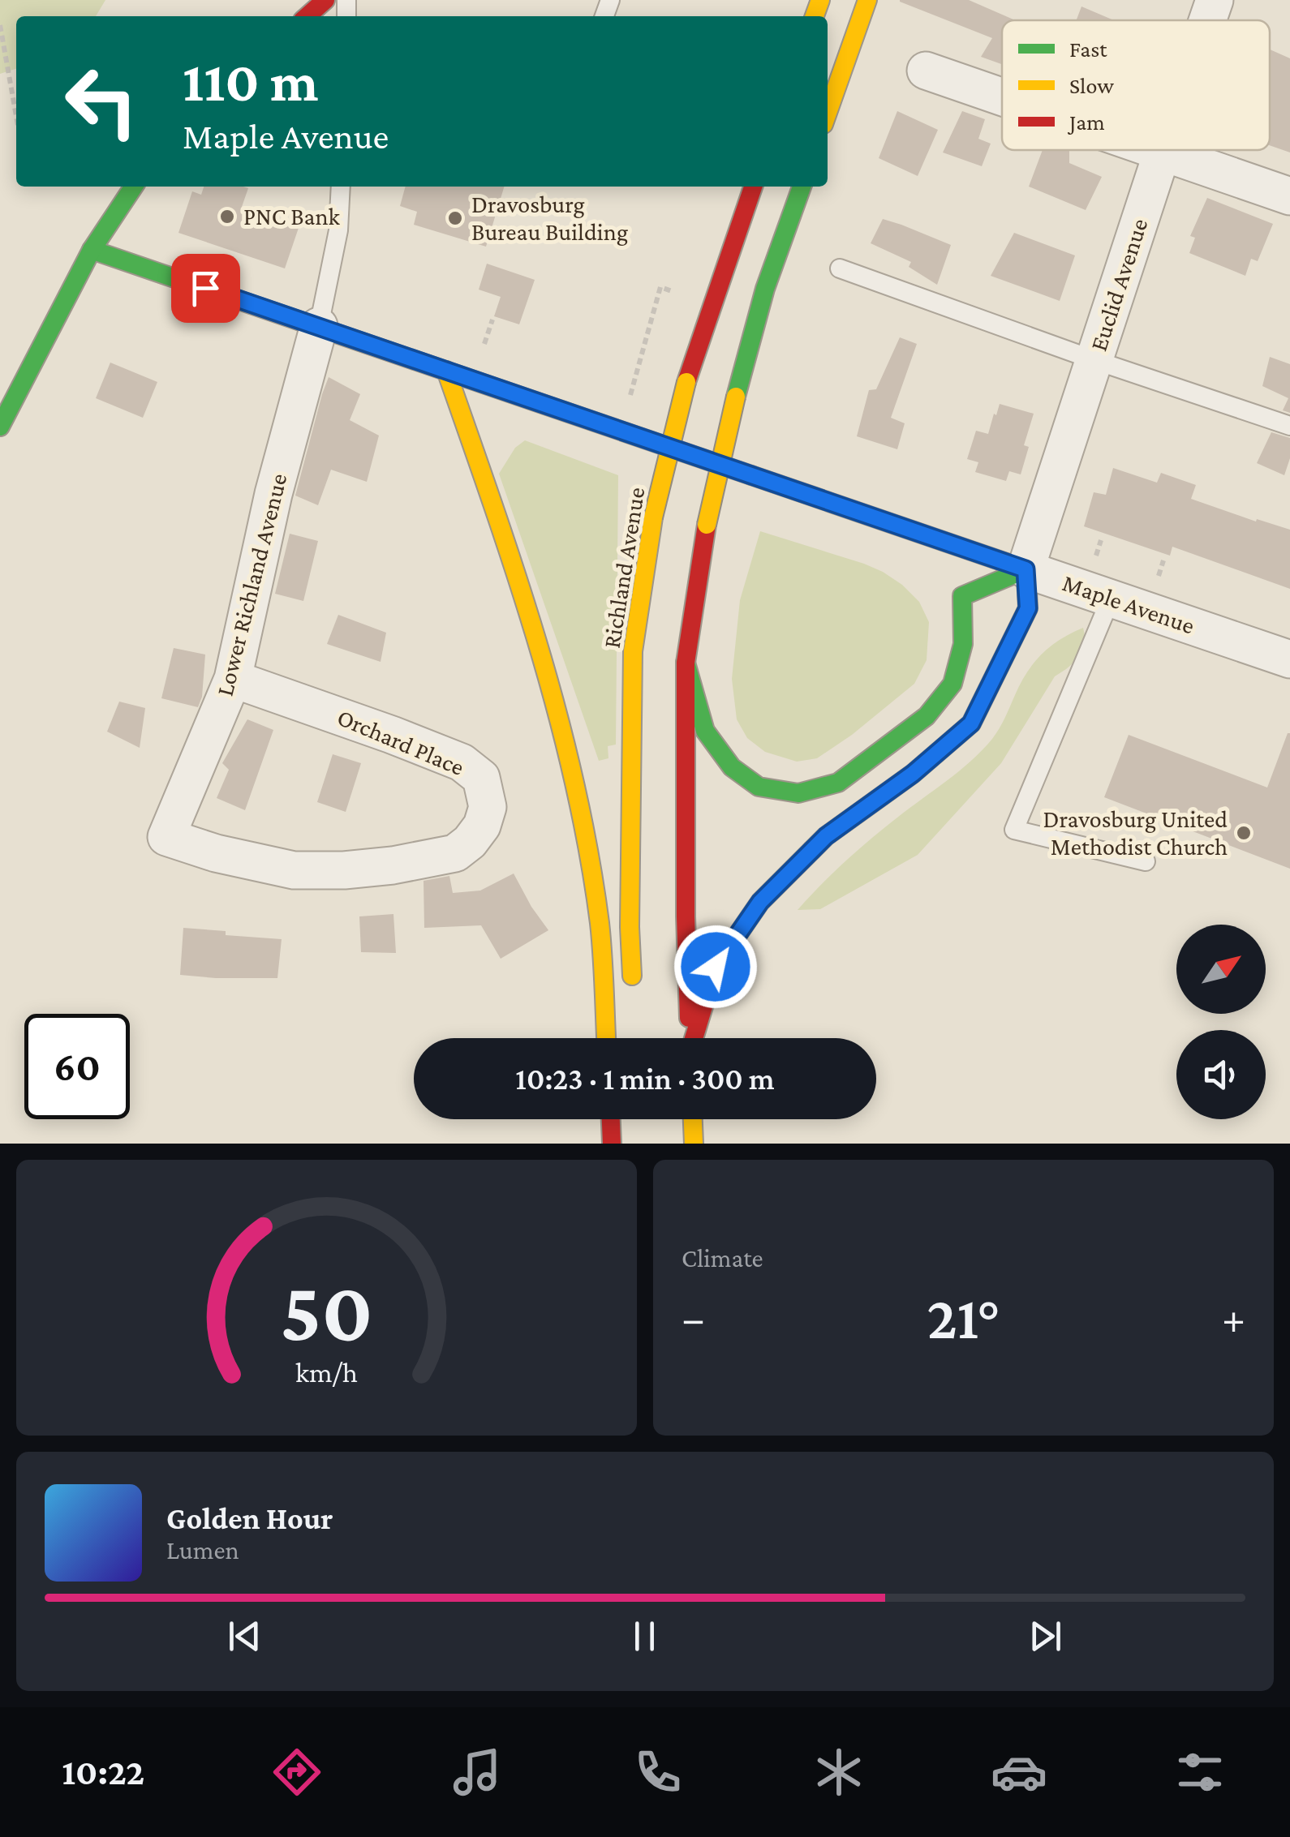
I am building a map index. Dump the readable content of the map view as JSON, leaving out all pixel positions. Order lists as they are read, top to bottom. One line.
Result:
{"streets":{"main road":["Richland Avenue","Maple Avenue"],"street":["Euclid Avenue","Lower Richland Avenue","Orchard Place"]},"crossings":[["Euclid Avenue","Maple Avenue"],["Lower Richland Avenue","Maple Avenue"],["Lower Richland Avenue","Orchard Place"]],"places":["PNC Bank","Dravosburg Bureau Building","Dravosburg United Methodist Church"],"legend":["Fast","Slow","Jam"],"north":"top right","page":{"turn":["110 m","Maple Avenue"],"limit":"60","trip":"10:23 · 1 min · 300 m","tile":"Climate","heat":["−","21°","+"],"song":["Golden Hour","Lumen"],"tabs":"10:22","gauge":["50","km/h"]}}
